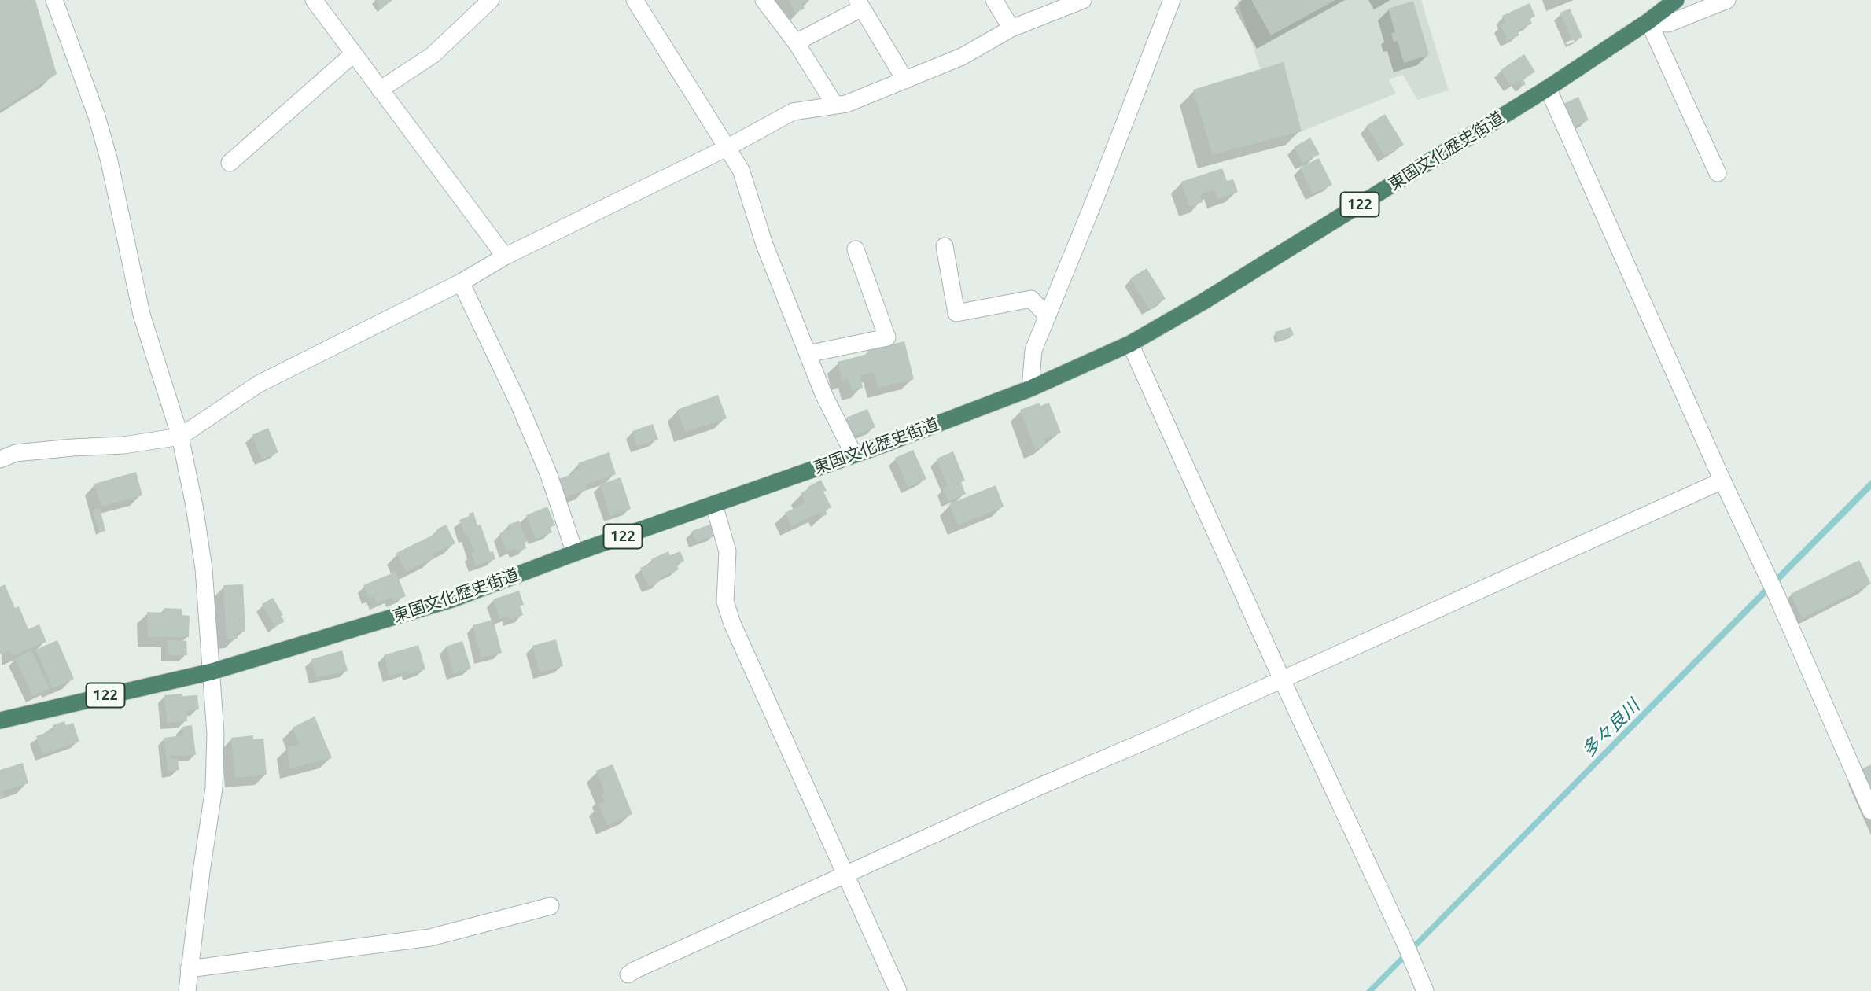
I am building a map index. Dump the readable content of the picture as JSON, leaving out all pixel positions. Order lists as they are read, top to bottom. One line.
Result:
{"streets":{"highway":["東国文化歴史街道","122"]},"water":["多々良川"]}
